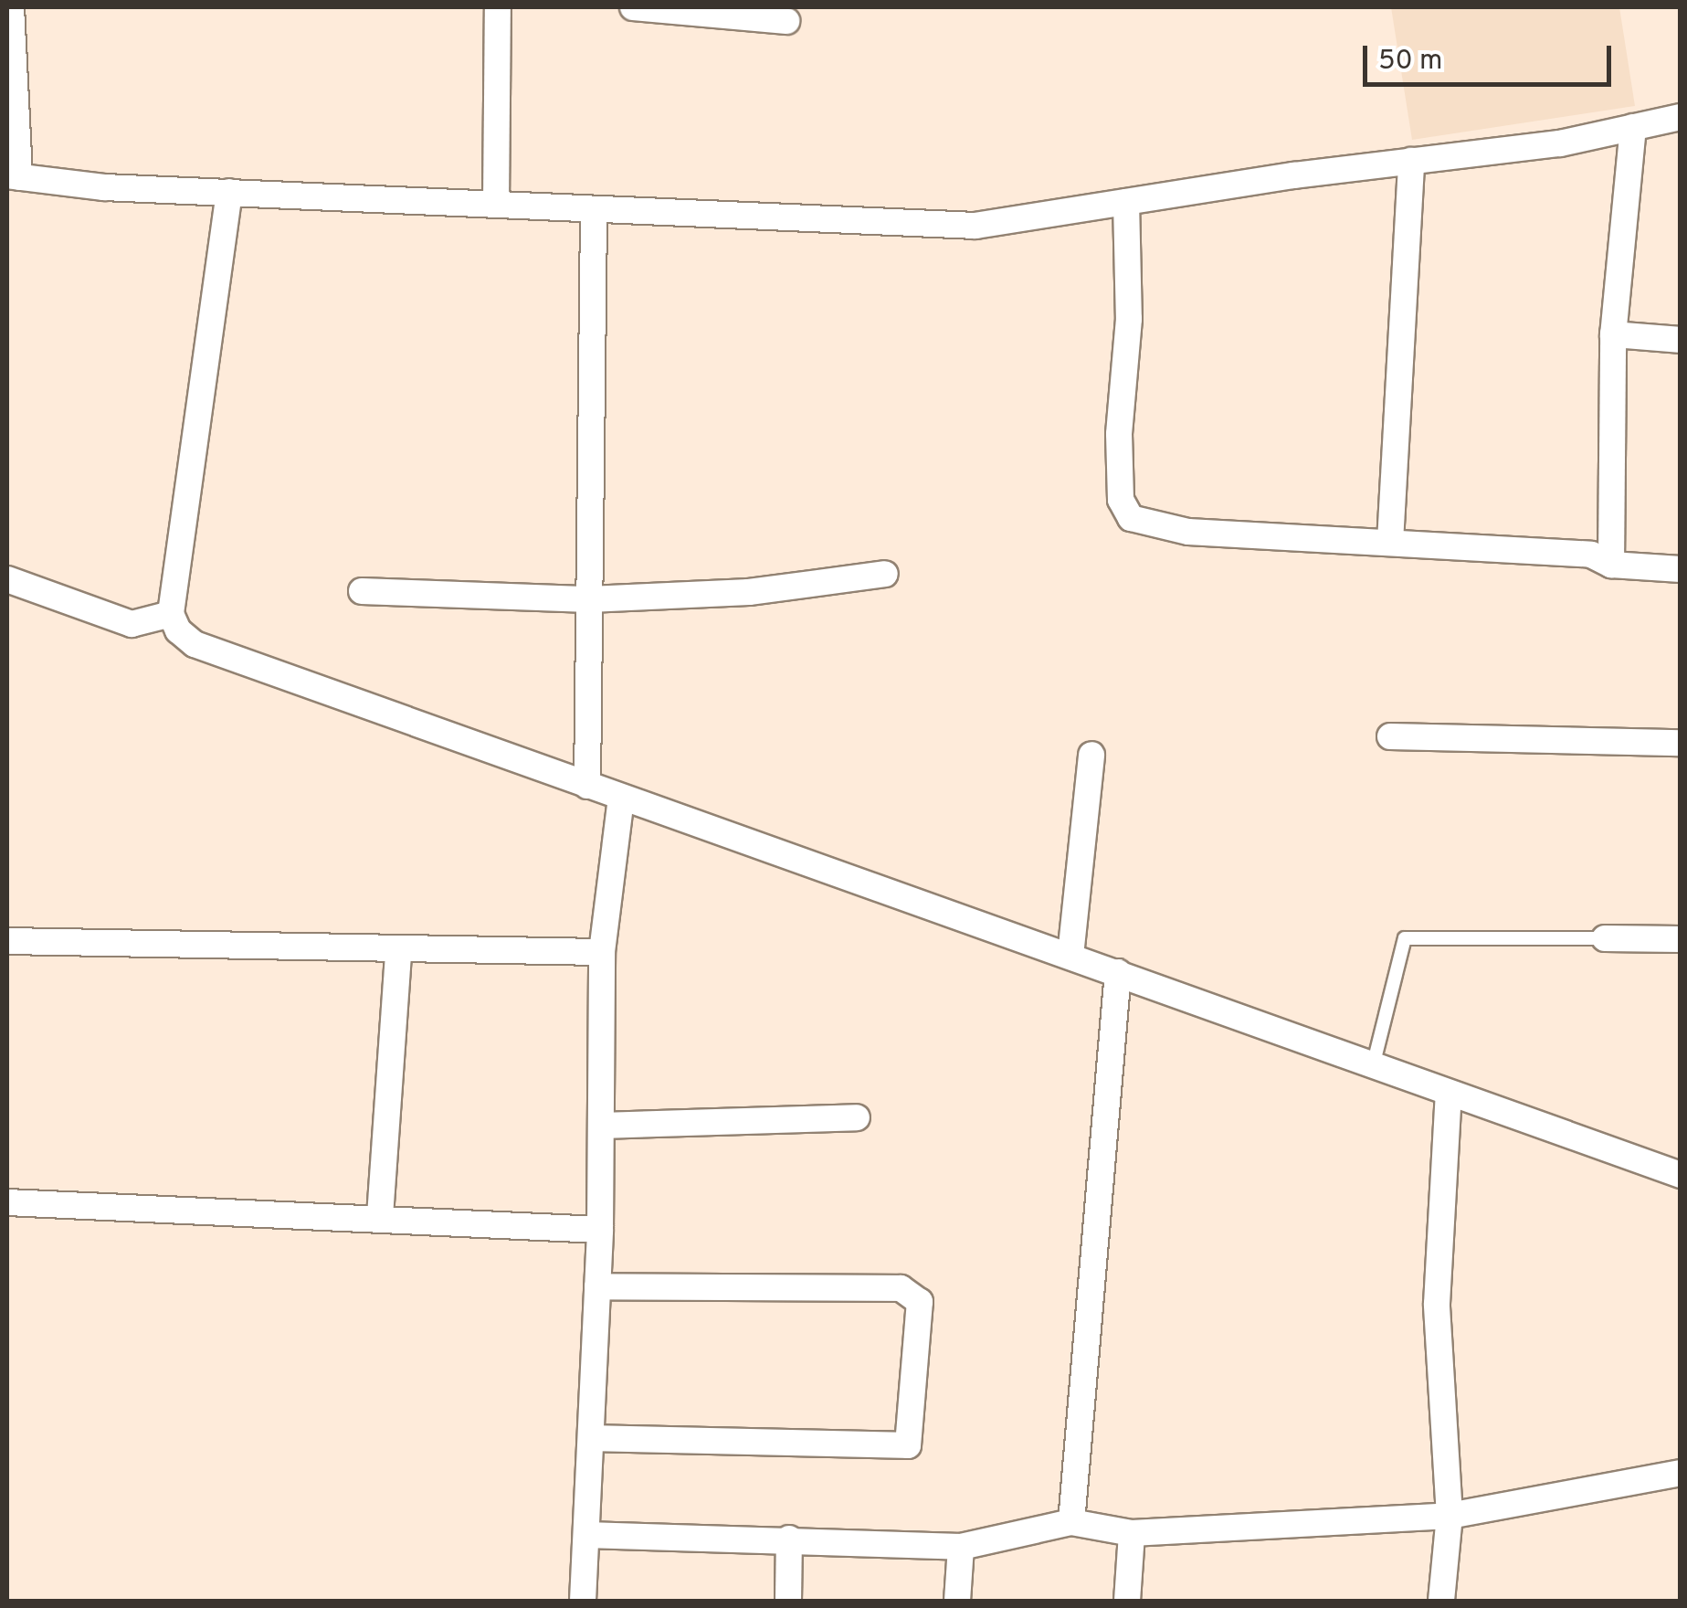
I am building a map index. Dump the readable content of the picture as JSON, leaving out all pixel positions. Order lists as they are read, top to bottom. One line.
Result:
{"scale_bar":"50 m"}
